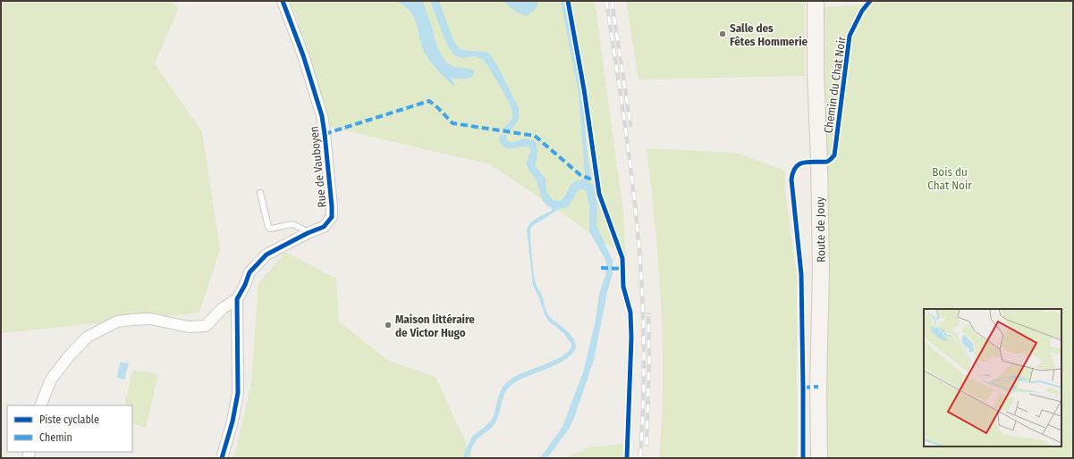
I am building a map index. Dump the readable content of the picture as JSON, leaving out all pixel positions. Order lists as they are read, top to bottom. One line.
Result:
{"streets":{"main road":["Route de Jouy"],"street":["Rue de Vauboyen"],"cycle path":["Chemin du Chat Noir"]},"parks":["Bois du Chat Noir"],"places":["Salle des Fêtes Hommerie","Maison littéraire de Victor Hugo"],"legend":["Piste cyclable","Chemin"]}
